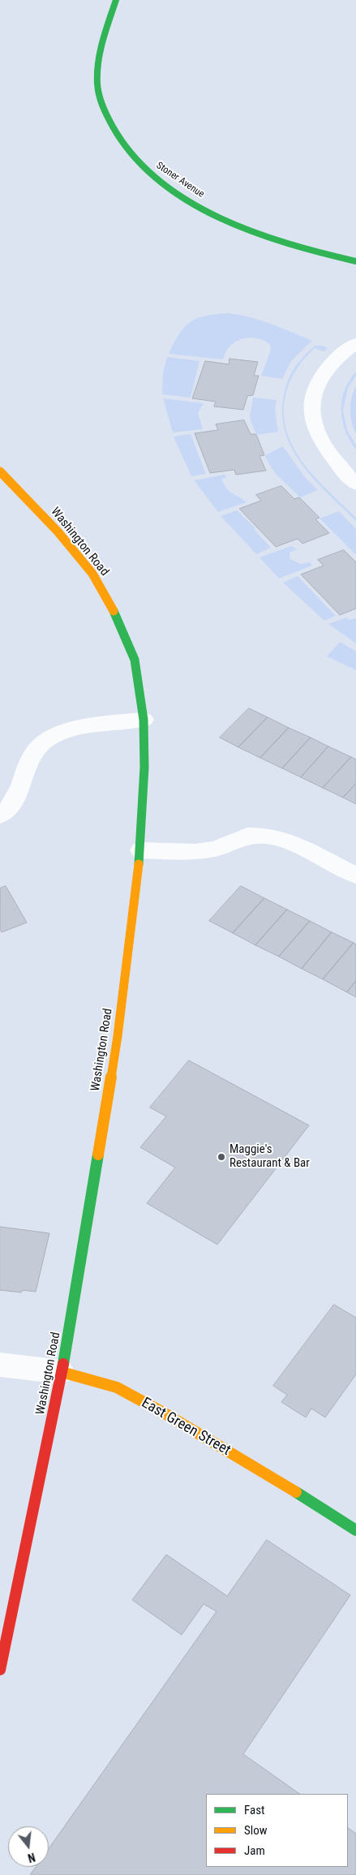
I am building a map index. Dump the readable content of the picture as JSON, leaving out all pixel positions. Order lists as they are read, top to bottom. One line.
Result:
{"streets":{"main road":["Stoner Avenue","Washington Road","East Green Street"]},"crossings":[["Washington Road","East Green Street"]],"places":["Maggie's Restaurant & Bar"],"legend":["Fast","Slow","Jam"],"north":"bottom"}
